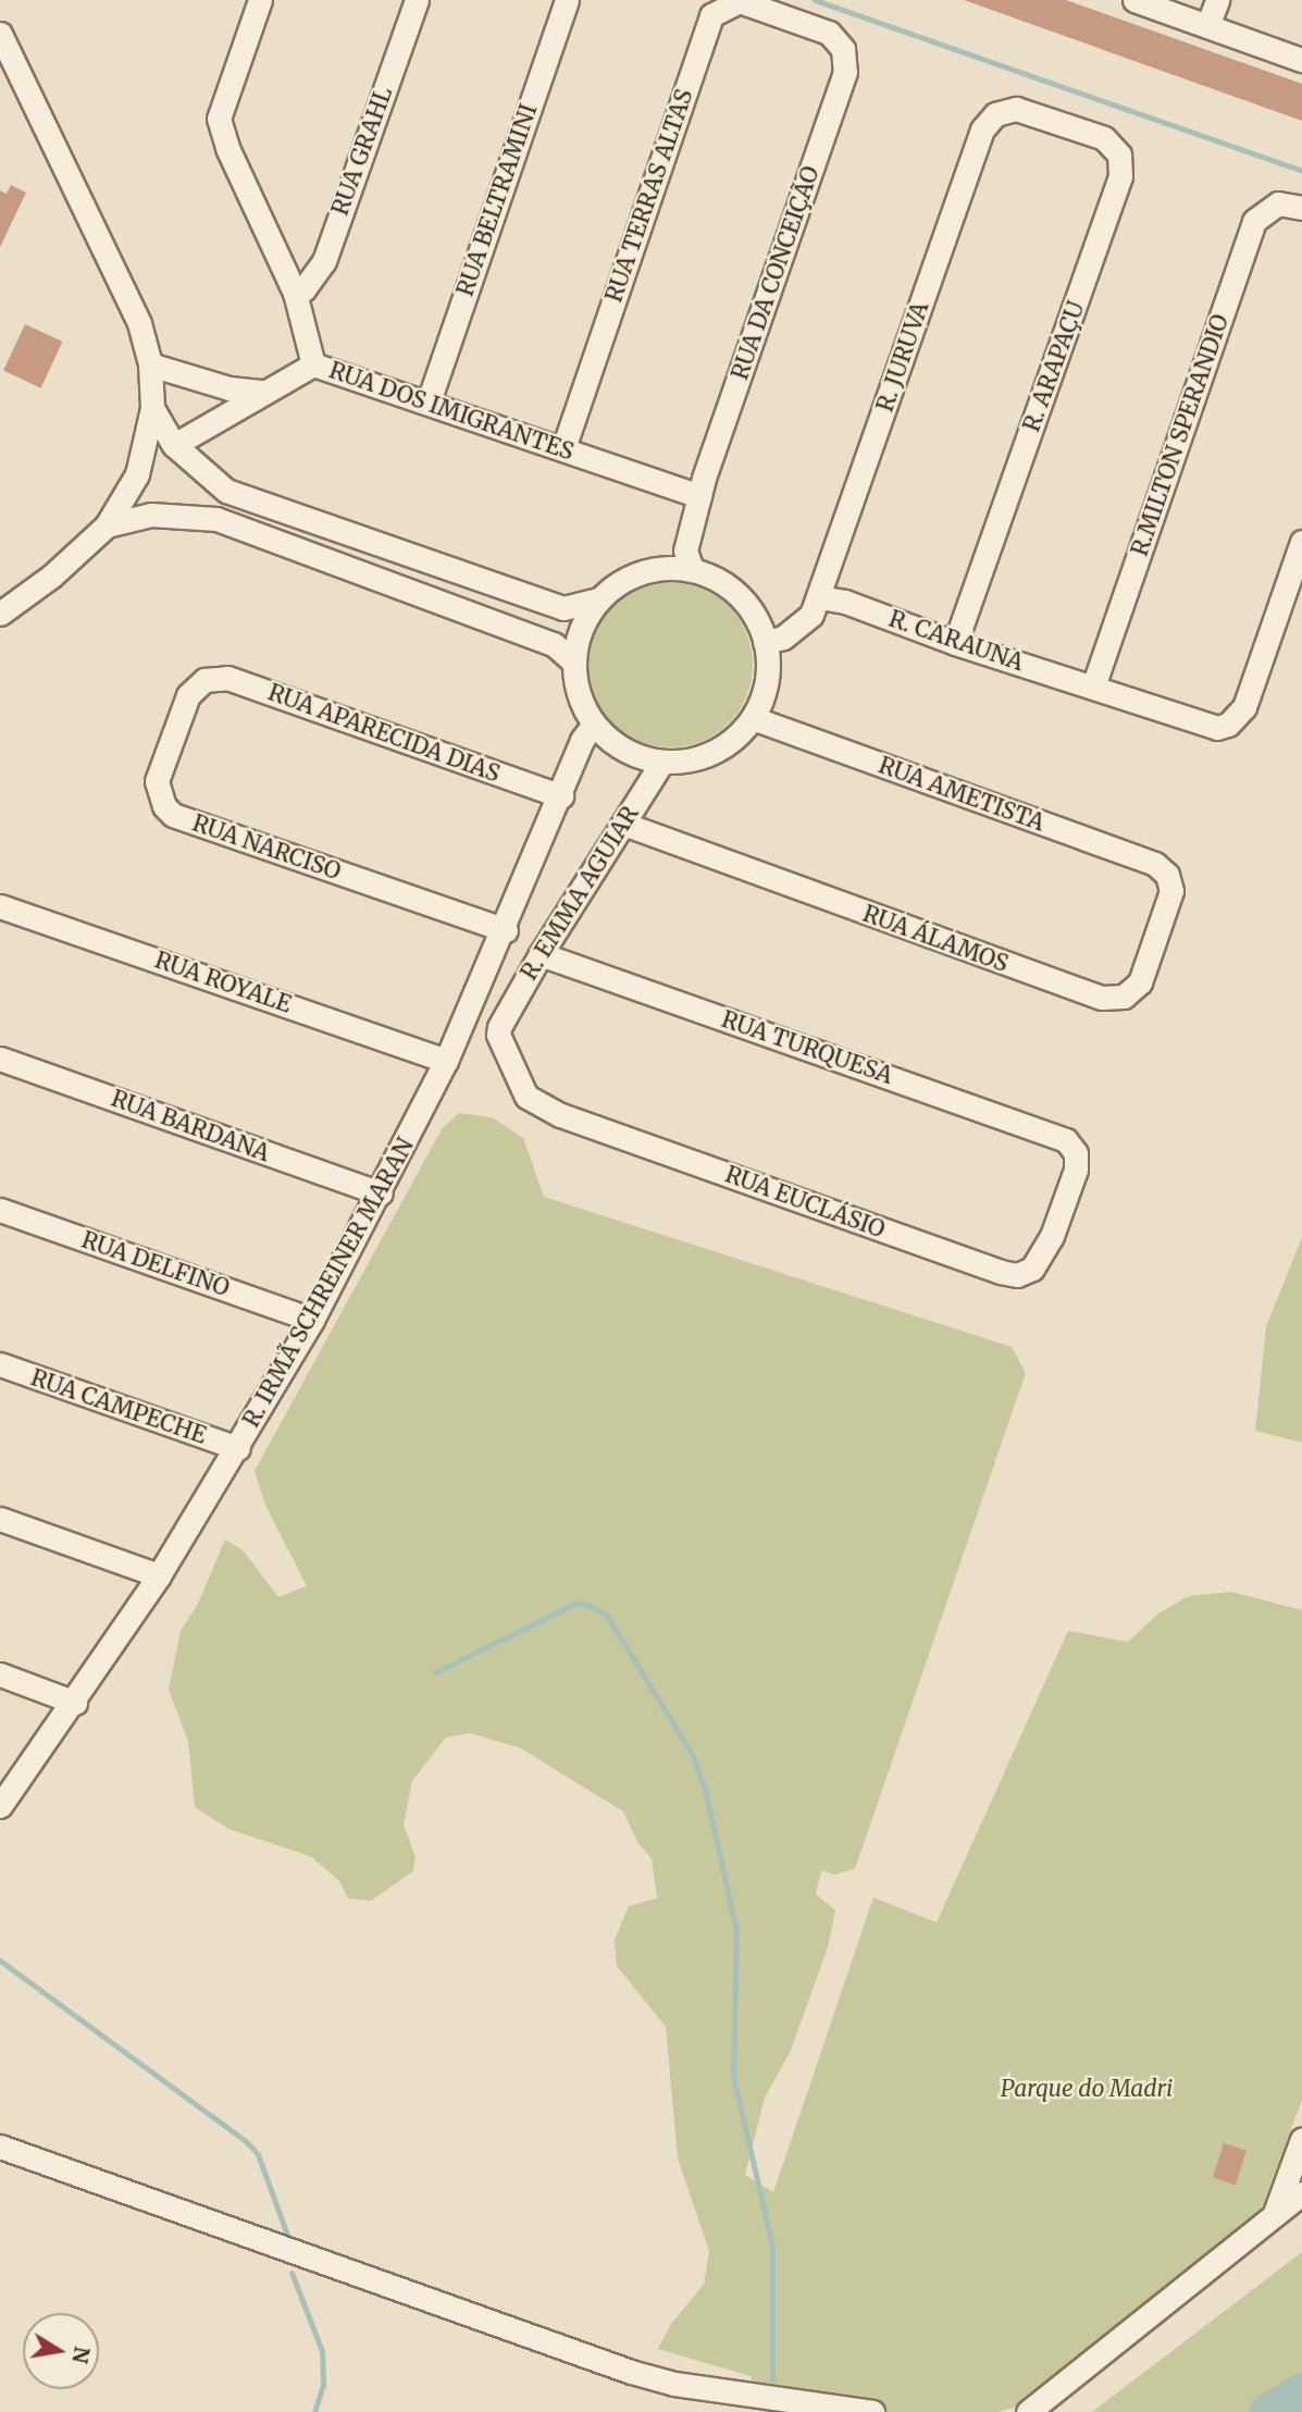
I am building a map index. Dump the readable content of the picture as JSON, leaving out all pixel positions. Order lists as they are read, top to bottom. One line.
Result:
{"streets":{"street":["RUA GRAHL","RUA TERRAS ALTAS","RUA BELTRAMINI","RUA DA CONCEIÇÃO","R. JURUVA","R. ARAPAÇU","RUA DOS IMIGRANTES","R.MILTON SPERANDIO","R. CARAUNA","RUA APARECIDA DIAS","RUA AMETISTA","RUA NARCISO","R. EMMA AGUIAR","RUA ÁLAMOS","RUA ROYALE","RUA TURQUESA","RUA BARDANA","RUA EUCLÁSIO","RUA DELFINO","R. IRMÃ SCHREINER MARAN","RUA CAMPECHE"]},"crossings":[["RUA GRAHL","RUA DOS IMIGRANTES"],["RUA TERRAS ALTAS","RUA DA CONCEIÇÃO"],["RUA TERRAS ALTAS","RUA DOS IMIGRANTES"],["RUA BELTRAMINI","RUA DOS IMIGRANTES"],["RUA DA CONCEIÇÃO","R. JURUVA"],["RUA DA CONCEIÇÃO","RUA DOS IMIGRANTES"],["RUA DA CONCEIÇÃO","RUA AMETISTA"],["RUA DA CONCEIÇÃO","R. EMMA AGUIAR"],["RUA DA CONCEIÇÃO","R. IRMÃ SCHREINER MARAN"],["R. JURUVA","R. ARAPAÇU"],["R. JURUVA","R. CARAUNA"],["R. JURUVA","RUA AMETISTA"],["R. JURUVA","R. EMMA AGUIAR"],["R. JURUVA","R. IRMÃ SCHREINER MARAN"],["R. ARAPAÇU","R. CARAUNA"],["R.MILTON SPERANDIO","R. CARAUNA"],["RUA APARECIDA DIAS","RUA NARCISO"],["RUA APARECIDA DIAS","R. IRMÃ SCHREINER MARAN"],["RUA AMETISTA","R. EMMA AGUIAR"],["RUA AMETISTA","RUA ÁLAMOS"],["RUA AMETISTA","R. IRMÃ SCHREINER MARAN"],["RUA NARCISO","R. IRMÃ SCHREINER MARAN"],["R. EMMA AGUIAR","RUA ÁLAMOS"],["R. EMMA AGUIAR","RUA TURQUESA"],["R. EMMA AGUIAR","RUA EUCLÁSIO"],["R. EMMA AGUIAR","R. IRMÃ SCHREINER MARAN"],["RUA ROYALE","R. IRMÃ SCHREINER MARAN"],["RUA TURQUESA","RUA EUCLÁSIO"],["RUA BARDANA","R. IRMÃ SCHREINER MARAN"],["RUA DELFINO","R. IRMÃ SCHREINER MARAN"],["R. IRMÃ SCHREINER MARAN","RUA CAMPECHE"]],"parks":["Parque do Madri"],"north":"right"}
